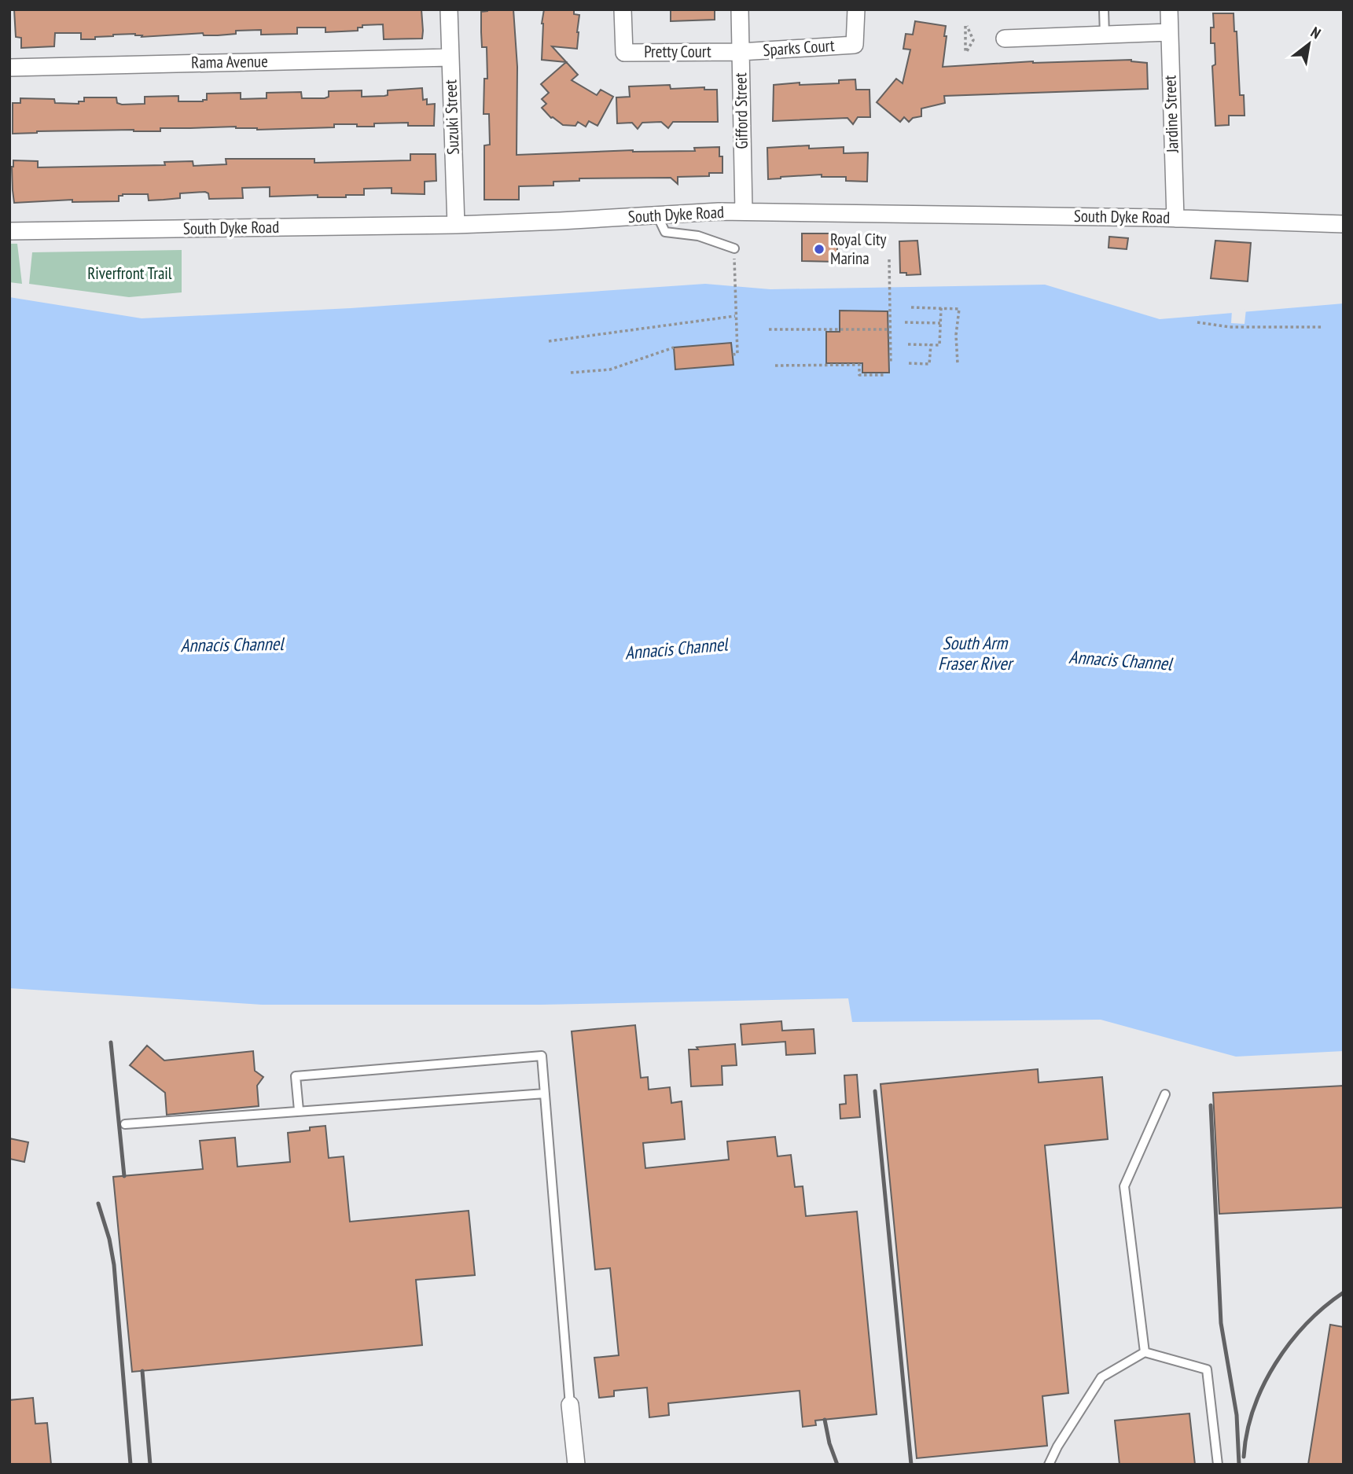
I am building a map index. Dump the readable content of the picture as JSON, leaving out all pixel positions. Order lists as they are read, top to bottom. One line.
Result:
{"streets":{"street":["Sparks Court","Pretty Court","Rama Avenue","Gifford Street","Jardine Street","Suzuki Street","South Dyke Road"]},"crossings":[["Sparks Court","Pretty Court"],["Sparks Court","Gifford Street"],["Pretty Court","Gifford Street"],["Rama Avenue","Suzuki Street"],["Gifford Street","South Dyke Road"],["Jardine Street","South Dyke Road"],["Suzuki Street","South Dyke Road"]],"water":["South Arm Fraser River","Annacis Channel"],"parks":["Riverfront Trail"],"places":["Royal City Marina"],"north":"top right"}
